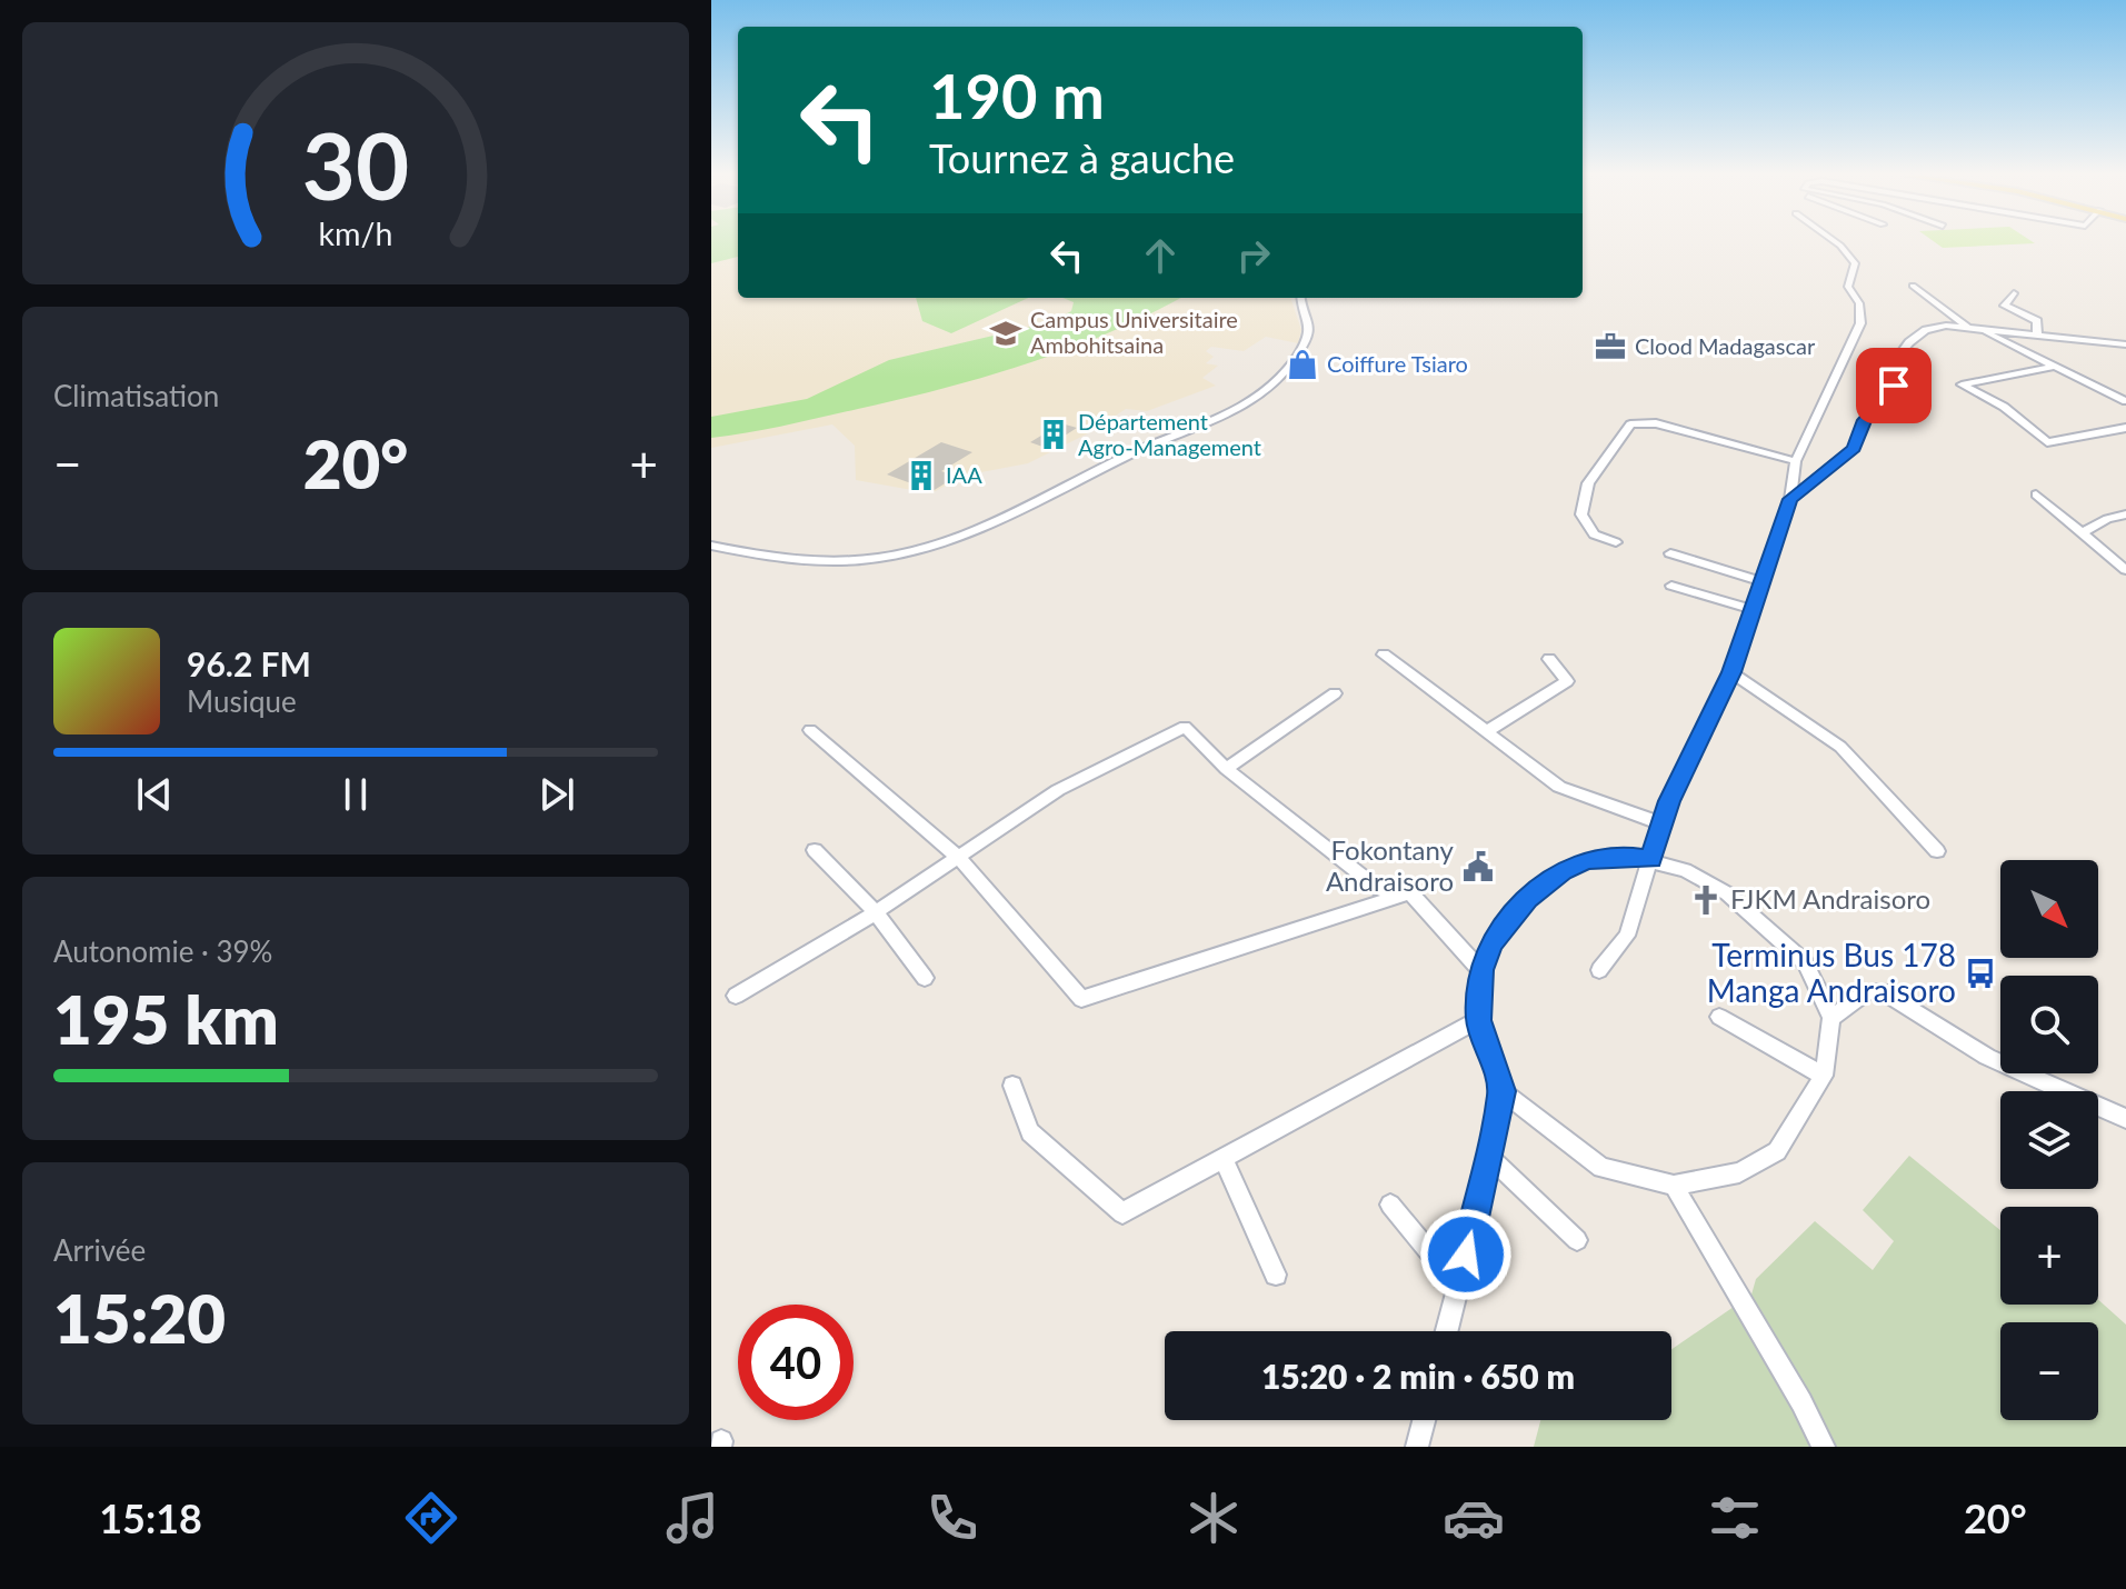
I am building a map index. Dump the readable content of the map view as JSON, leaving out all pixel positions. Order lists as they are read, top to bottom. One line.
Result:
{"places":{"school or university":["Campus Universitaire Ambohitsaina"],"office":["Clood Madagascar"],"shop":["Coiffure Tsiaro"],"building":["Département Agro-Management","IAA"],"public building":["Fokontany Andraisoro"],"church":["FJKM Andraisoro"],"bus stop":["Terminus Bus 178 Manga Andraisoro"]},"north":"bottom right","page":{"turn":["190 m","Tournez à gauche"],"tile":["Climatisation",["Autonomie · 39%","195 km"],["Arrivée","15:20"]],"heat":["−","20°","+"],"song":["96.2 FM","Musique"],"map_buttons":["+","−"],"limit":"40","trip":"15:20 · 2 min · 650 m","tabs":["15:18","20°"],"gauge":["30","km/h"]}}
